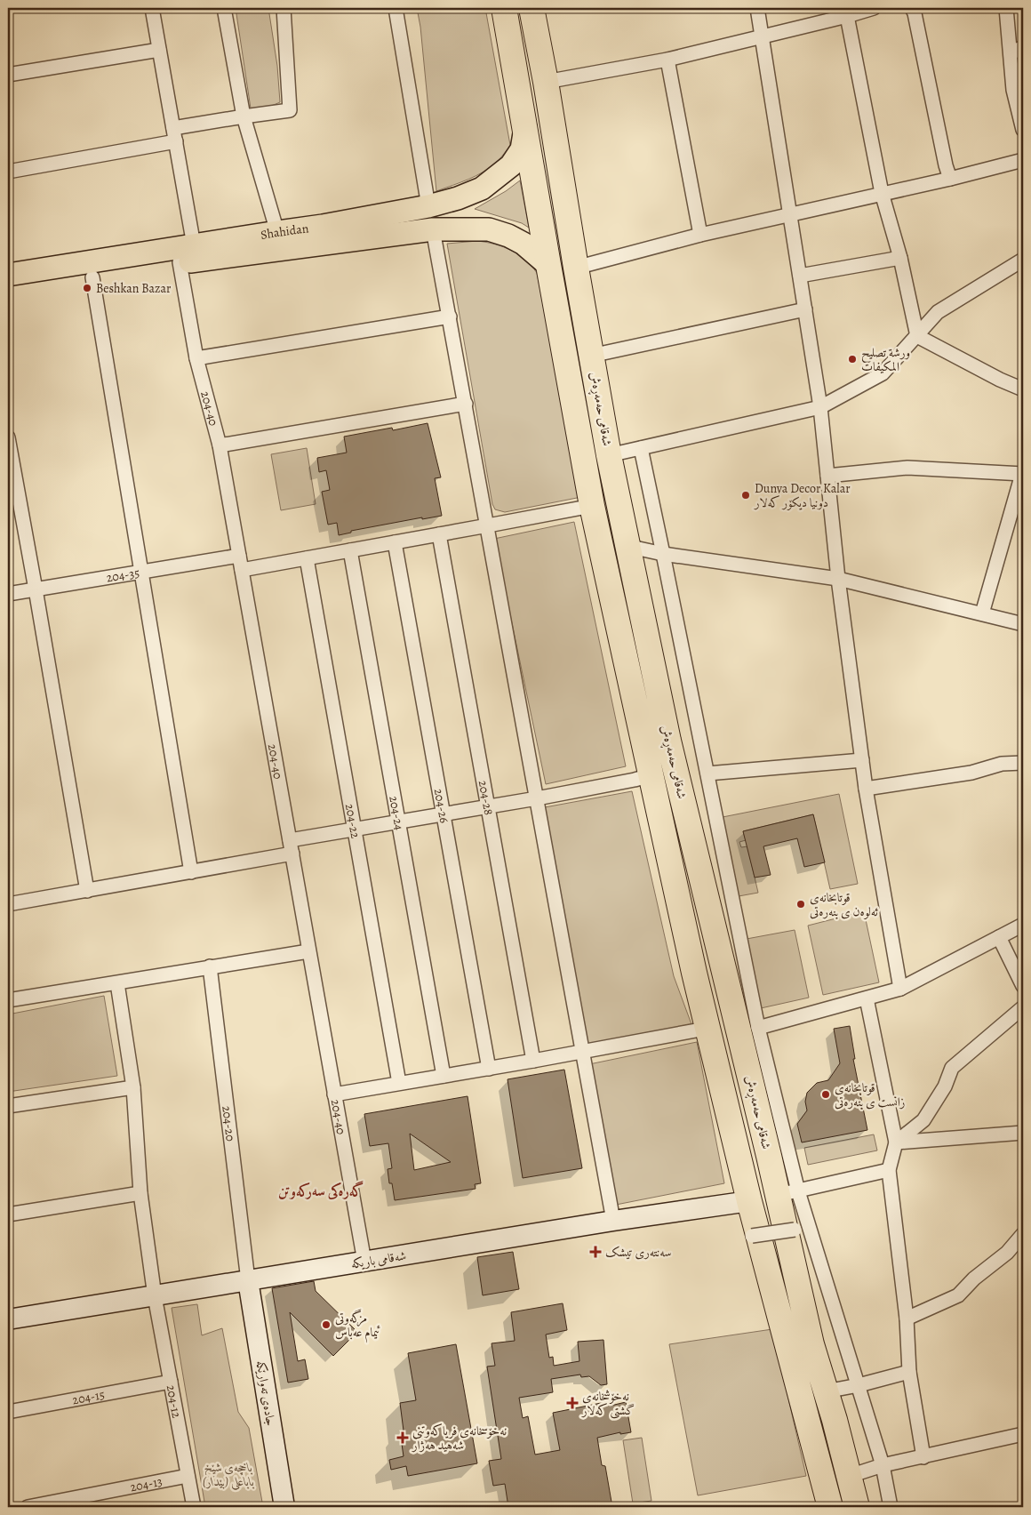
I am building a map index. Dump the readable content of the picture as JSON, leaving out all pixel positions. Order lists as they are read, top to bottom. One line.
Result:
{"streets":{"highway":["شەقامی حەمەڕەش"],"main road":["Shahidan"],"street":["204-40","204-35","204-28","204-26","204-24","204-22","204-20","شەقامی باریکە","جادەی تەوارێکە","204-15","204-12","204-13"]},"crossings":[["Shahidan","شەقامی حەمەڕەش"],["204-40","204-35"],["204-40","شەقامی باریکە"],["شەقامی حەمەڕەش","شەقامی باریکە"],["204-20","شەقامی باریکە"],["204-20","جادەی تەوارێکە"],["شەقامی باریکە","جادەی تەوارێکە"],["شەقامی باریکە","204-12"],["204-15","204-12"],["204-12","204-13"]],"districts":["گەرەکی سەرکەوتن"],"parks":["باخچەی شێخ باباعلی (بێدار)"],"places":{"other":["Beshkan Bazar","ورشة تصليح المكيفات","Dunya Decor Kalar دونیا دیکۆر کەلار","قوتابخانەی ئەلوەن ی بنەرەتی","قوتابخانەی زانست ی بنەرەتی","مزگەوتی ئیمام عەباس"],"health":["سەنتەری تیشک","نەخۆشخانەی گشتی کەلار","نەخۆسخانەی فریاکەوتنی شەهید هەژار"]}}
